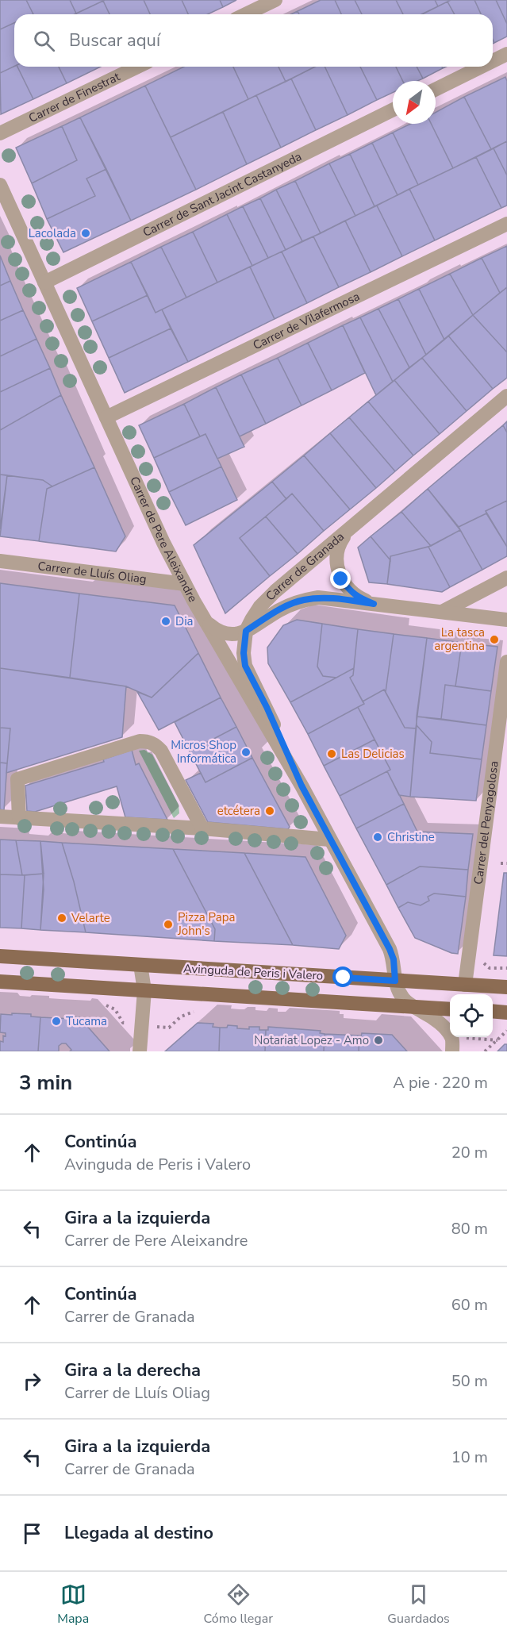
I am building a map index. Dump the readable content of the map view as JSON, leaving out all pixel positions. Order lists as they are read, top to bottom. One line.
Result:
{"streets":{"main road":["Avinguda de Peris i Valero"],"street":["Carrer de Finestrat","Carrer de Sant Jacint Castanyeda","Carrer de Vilafermosa","Carrer de Pere Aleixandre","Carrer de Granada","Carrer de Lluís Oliag","Carrer del Penyagolosa"]},"crossings":[["Carrer de Sant Jacint Castanyeda","Carrer de Pere Aleixandre"],["Carrer de Vilafermosa","Carrer de Pere Aleixandre"],["Carrer de Pere Aleixandre","Carrer de Granada"],["Carrer de Pere Aleixandre","Carrer de Lluís Oliag"],["Carrer de Pere Aleixandre","Avinguda de Peris i Valero"],["Carrer del Penyagolosa","Avinguda de Peris i Valero"]],"places":["Lacolada","Dia","La tasca argentina","Micros Shop Informática","Las Delicias","etcétera","Christine","Velarte","Pizza Papa John's","Tucama","Notariat Lopez - Amo"],"north":"bottom left","page":{"search":"Buscar aquí","heading":["3 min","A pie · 220 m"],"list":[["Continúa","Avinguda de Peris i Valero","20 m"],["Gira a la izquierda","Carrer de Pere Aleixandre","80 m"],["Continúa","Carrer de Granada","60 m"],["Gira a la derecha","Carrer de Lluís Oliag","50 m"],["Gira a la izquierda","Carrer de Granada","10 m"],"Llegada al destino"],"nav":["Mapa","Cómo llegar","Guardados"]}}
